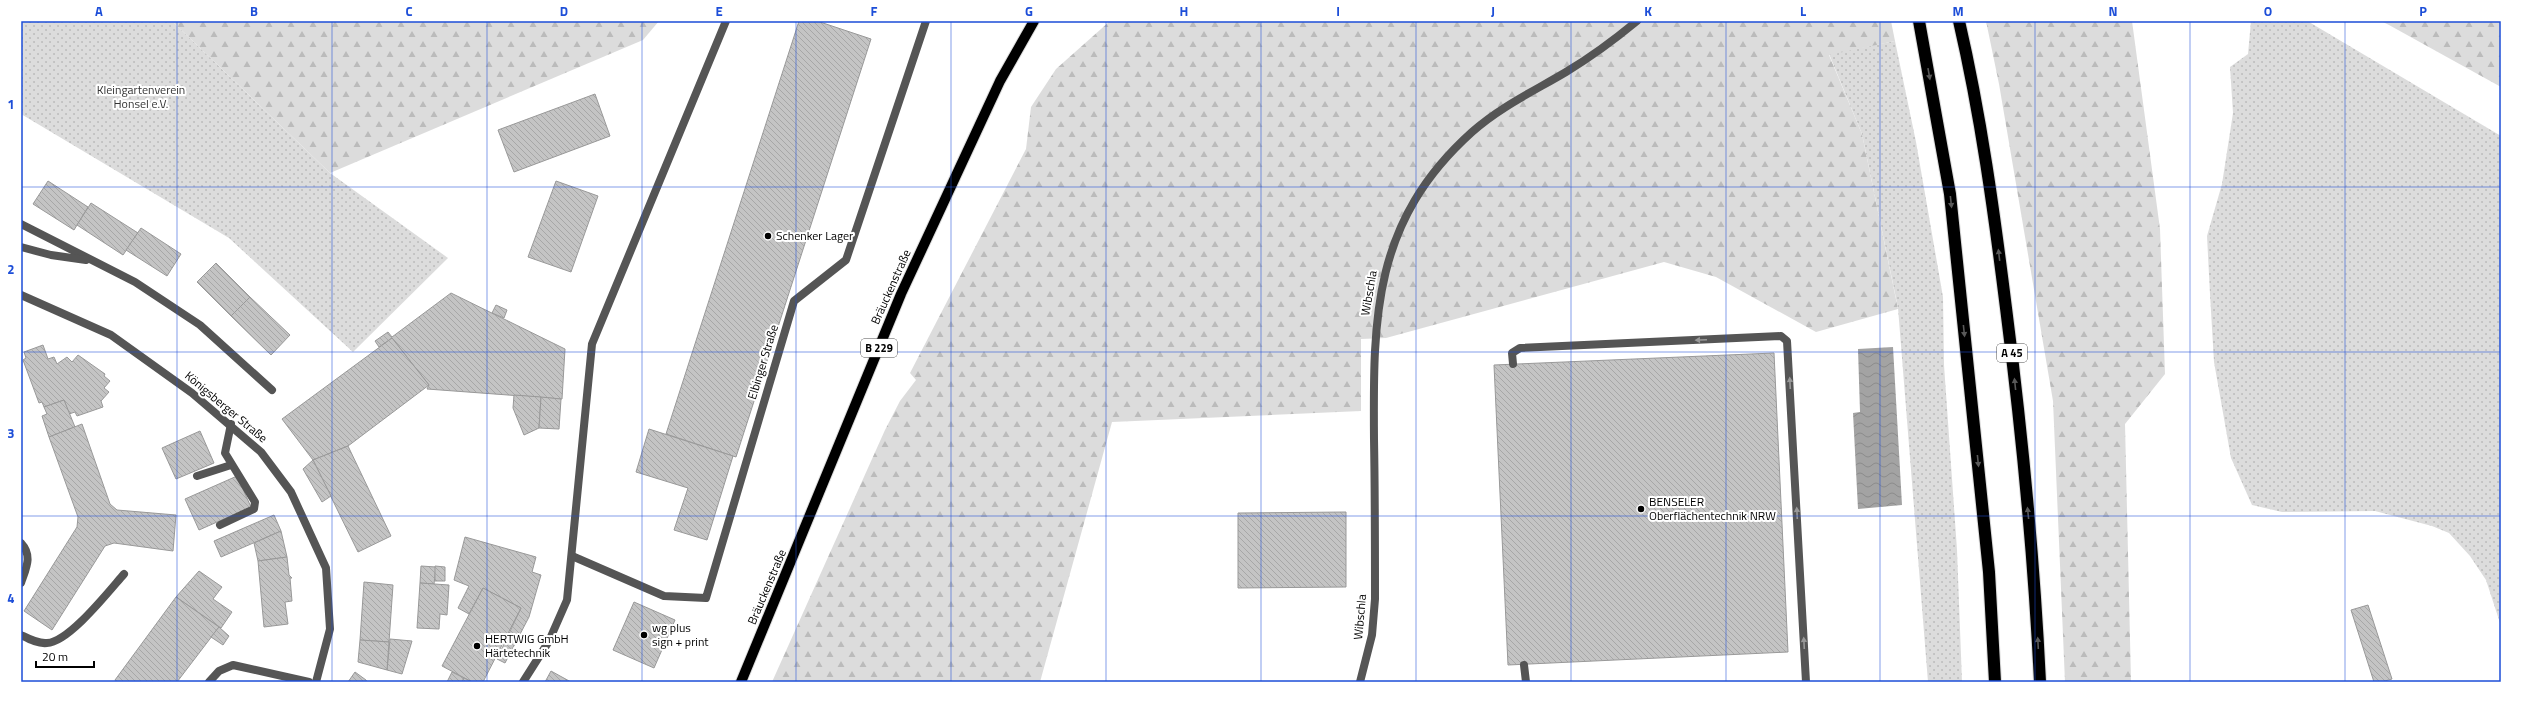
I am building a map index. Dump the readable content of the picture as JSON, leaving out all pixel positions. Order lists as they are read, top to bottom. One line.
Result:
{"streets":{"highway":["A 45"],"main road":["Bräuckenstraße","B 229"],"street":["Wibschla","Elbinger Straße","Königsberger Straße"]},"parks":["Kleingartenverein Honsel e.V."],"places":["Schenker Lager","BENSELER Oberflächentechnik NRW","wg plus sign + print","HERTWIG GmbH Härtetechnik"],"scale_bar":"20 m","grid":{"columns":["A","B","C","D","E","F","G","H","I","J","K","L","M","N","O","P"],"rows":["1","2","3","4"]}}
